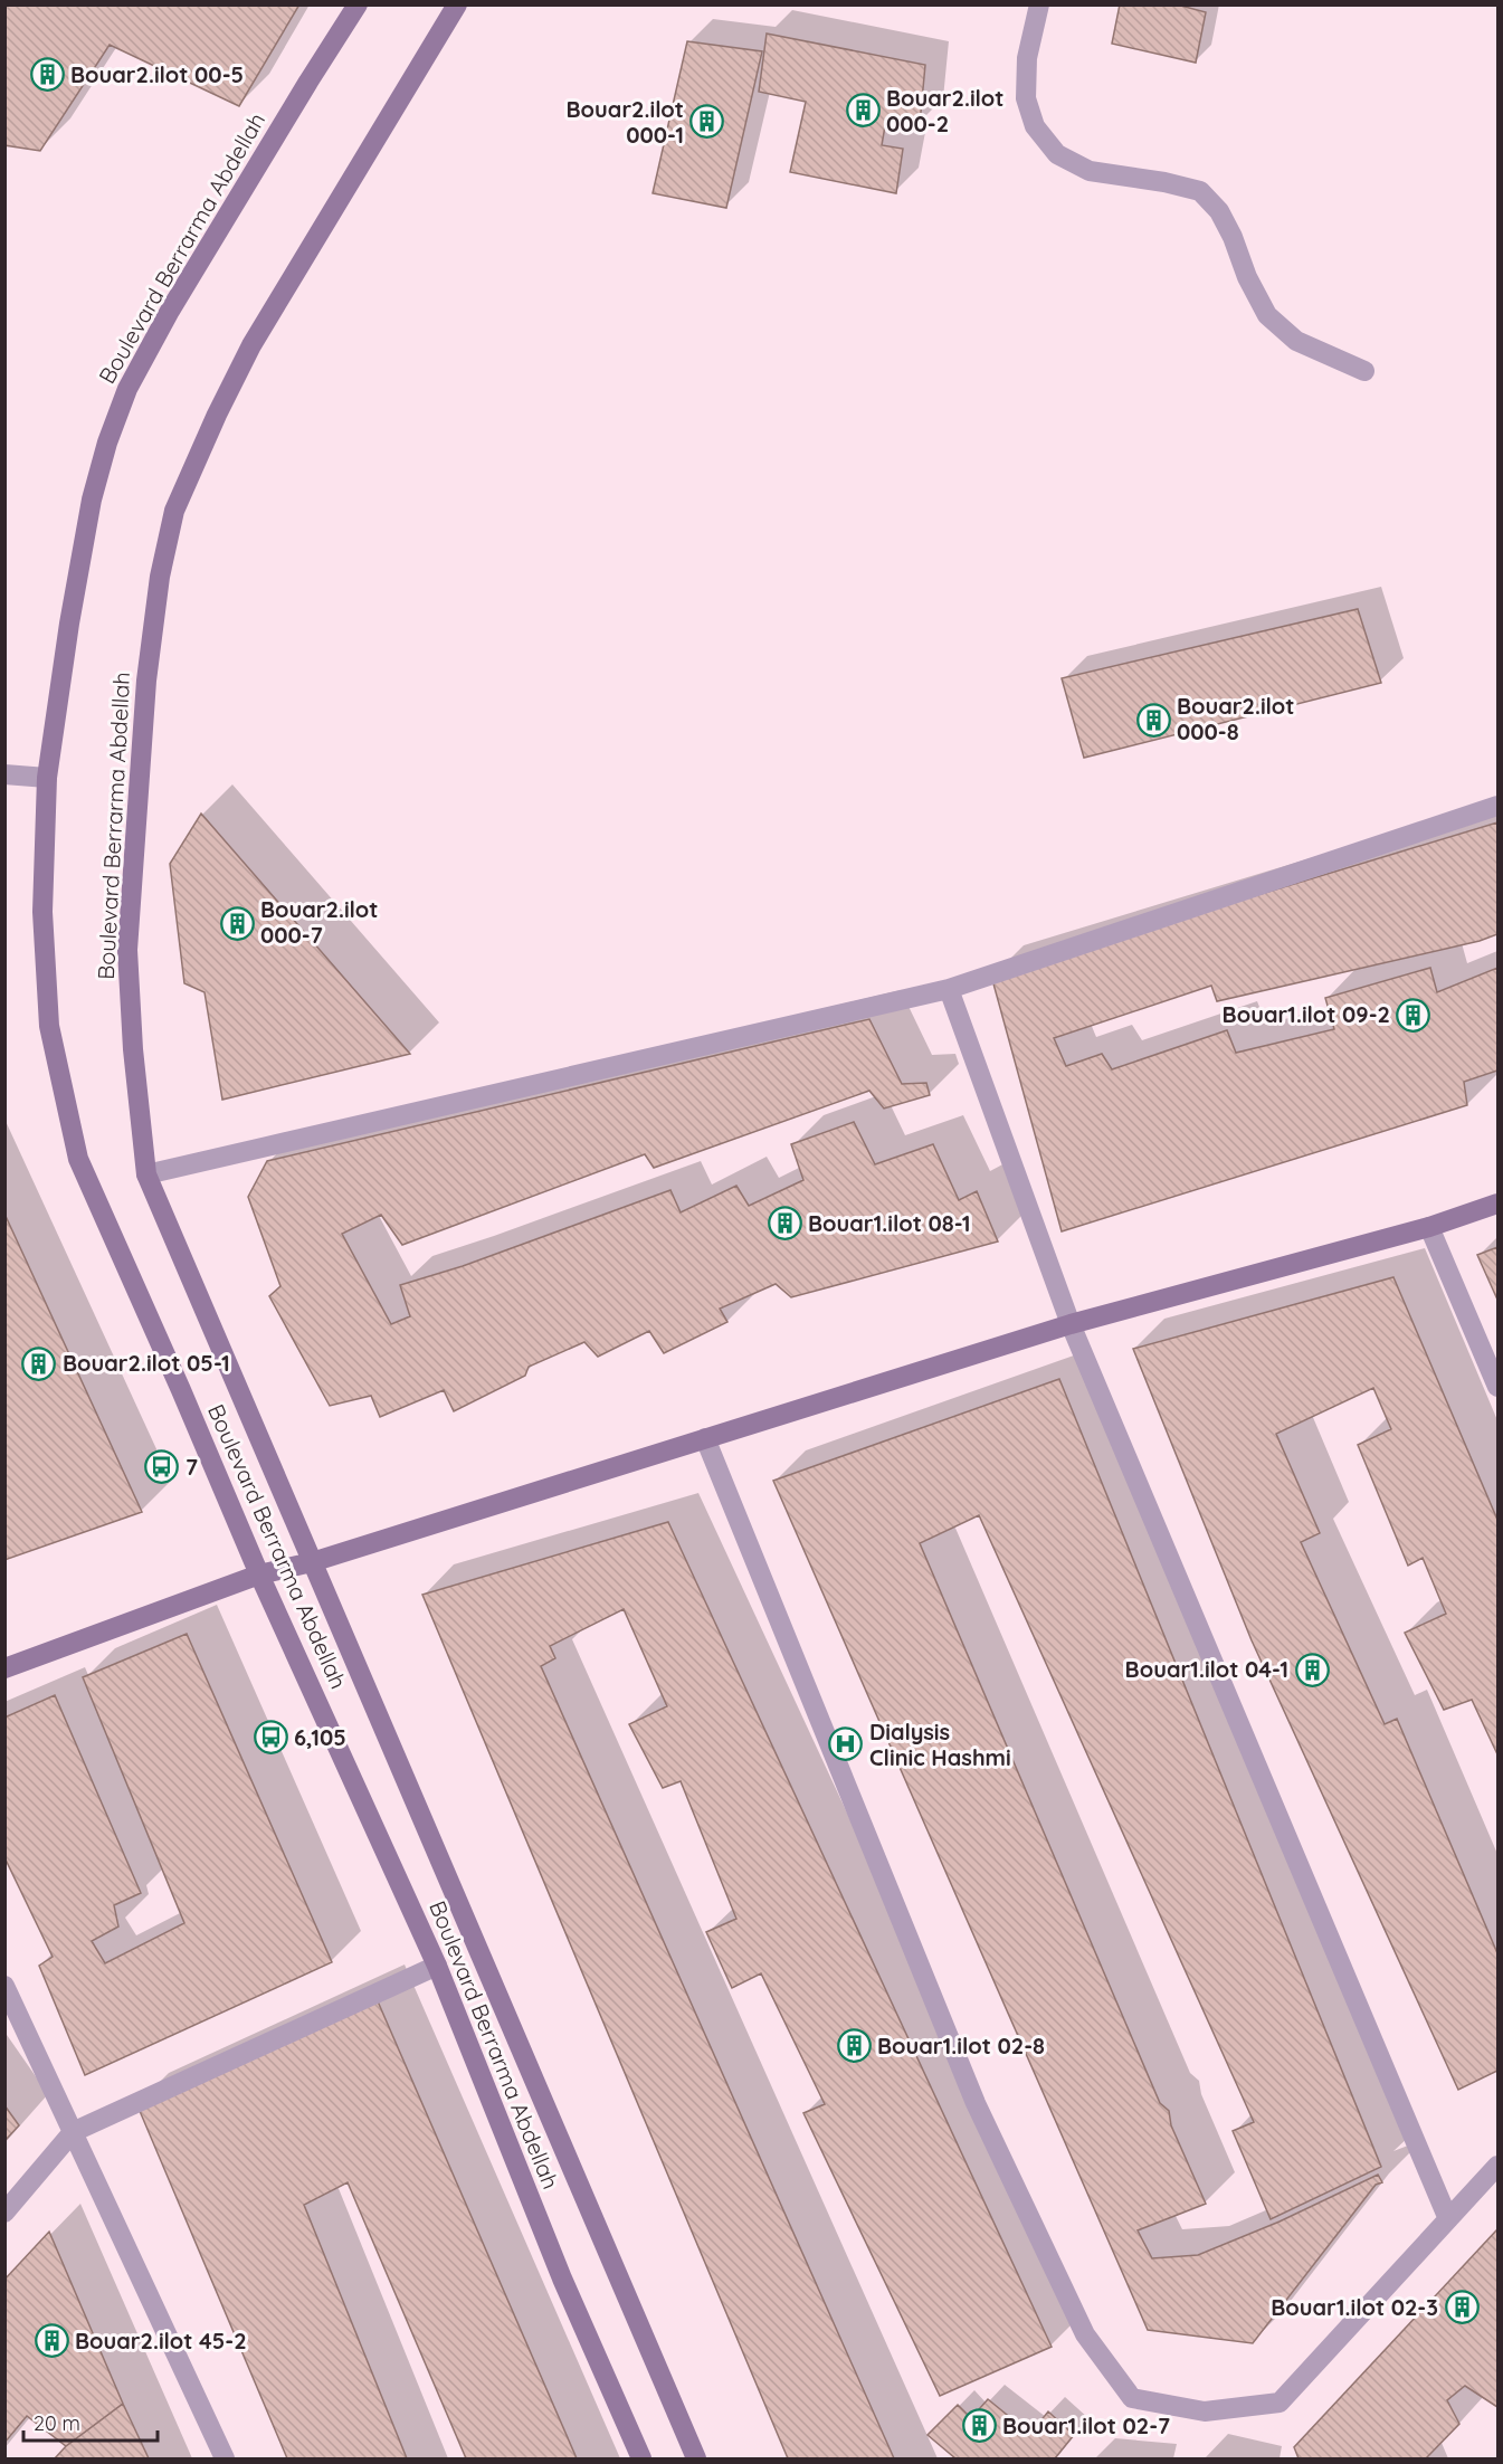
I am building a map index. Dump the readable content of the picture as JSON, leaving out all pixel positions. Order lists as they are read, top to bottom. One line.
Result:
{"streets":{"main road":["Boulevard Berrarma Abdellah"]},"places":{"building":["Bouar2.ilot 00-5","Bouar2.ilot 000-2","Bouar2.ilot 000-1","Bouar2.ilot 000-8","Bouar2.ilot 000-7","Bouar1.ilot 09-2","Bouar1.ilot 08-1","Bouar2.ilot 05-1","Bouar1.ilot 04-1","Bouar1.ilot 02-8","Bouar1.ilot 02-3","Bouar2.ilot 45-2","Bouar1.ilot 02-7"],"bus stop":["7","6,105"],"hospital":["Dialysis Clinic Hashmi"]},"scale_bar":"20 m"}
